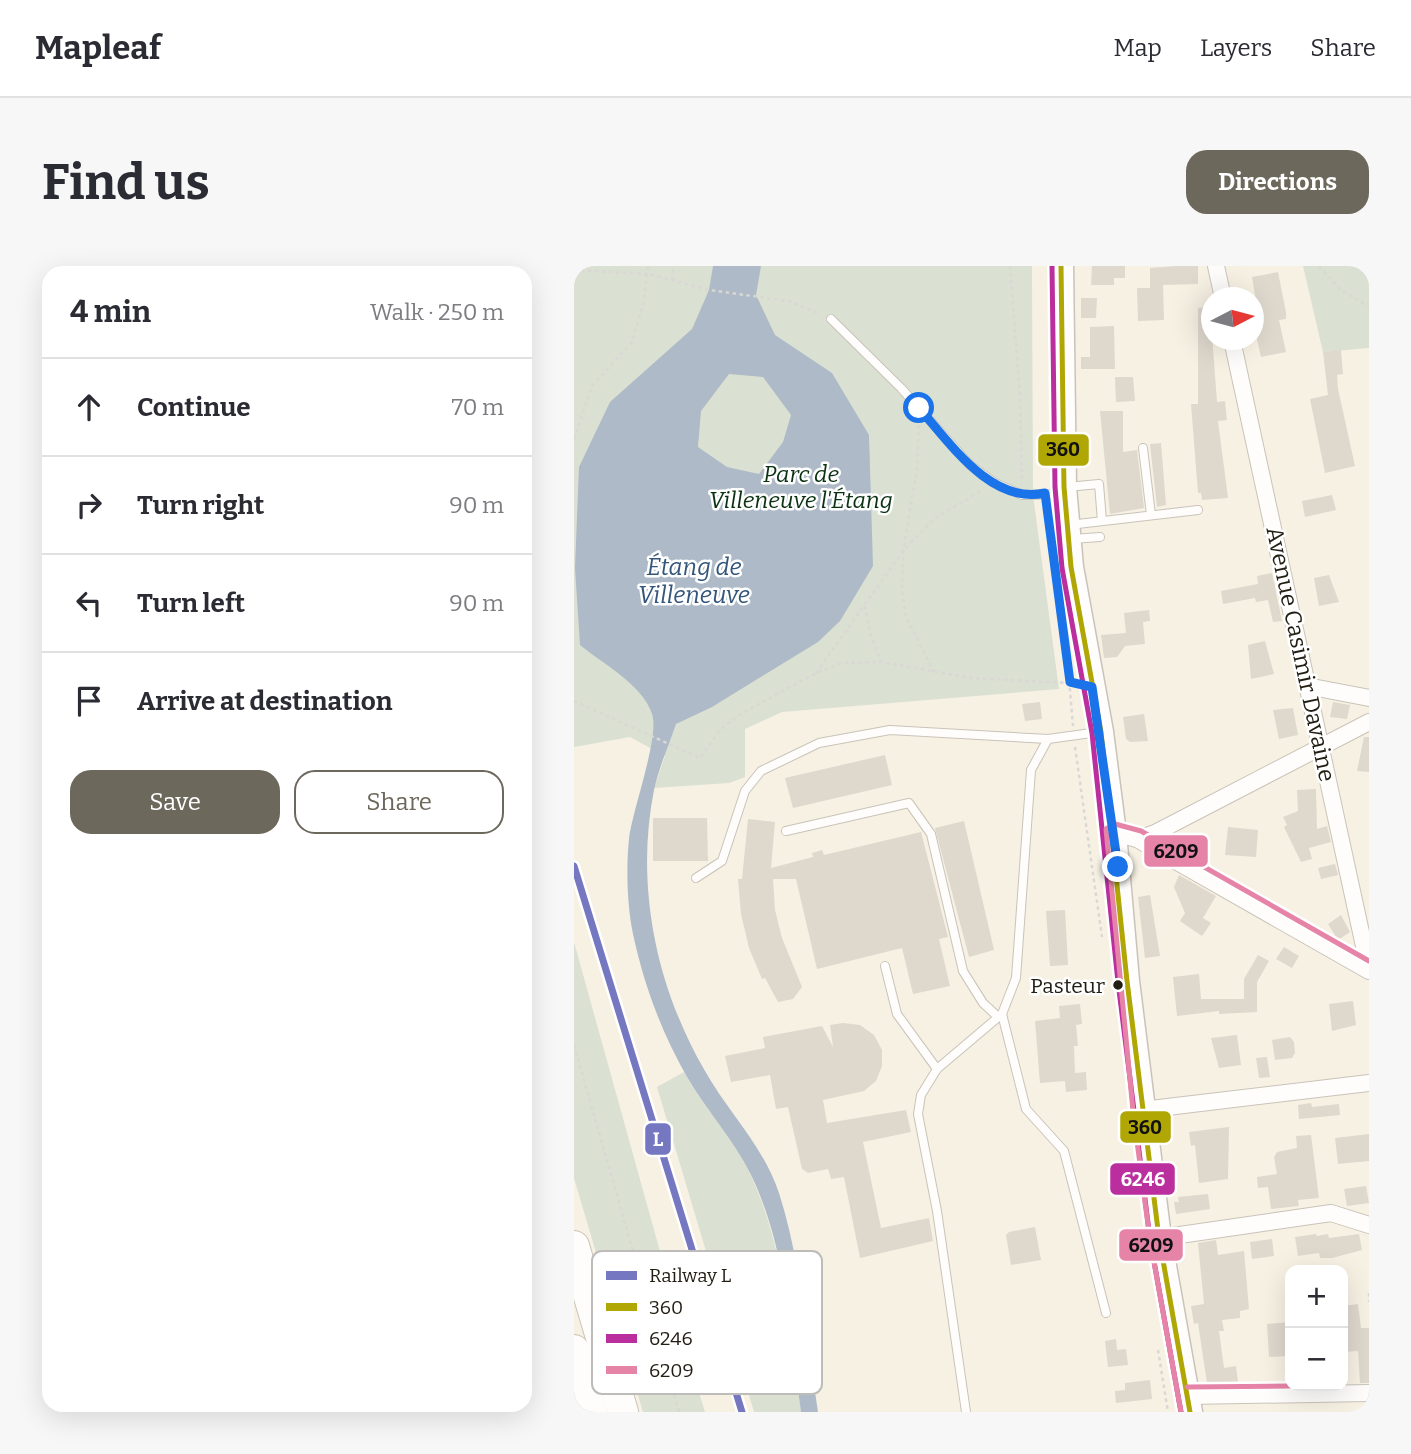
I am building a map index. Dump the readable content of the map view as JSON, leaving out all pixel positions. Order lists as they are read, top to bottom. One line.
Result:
{"streets":{"street":["Avenue Casimir Davaine"]},"water":["Étang de Villeneuve"],"parks":["Parc de Villeneuve l'Étang"],"places":["Pasteur"],"lines":["transit line 360","transit line 6246","transit line 6209","rail line L"],"legend":["Railway L","360","6246","6209"],"north":"right","page":{"header":"Mapleaf","nav":["Map","Layers","Share"],"buttons":["Directions",["Save","Share"]],"title":"Find us","heading":["4 min","Walk · 250 m"],"list":[["Continue","70 m"],["Turn right","90 m"],["Turn left","90 m"],"Arrive at destination"],"map_buttons":["+","−"]}}
